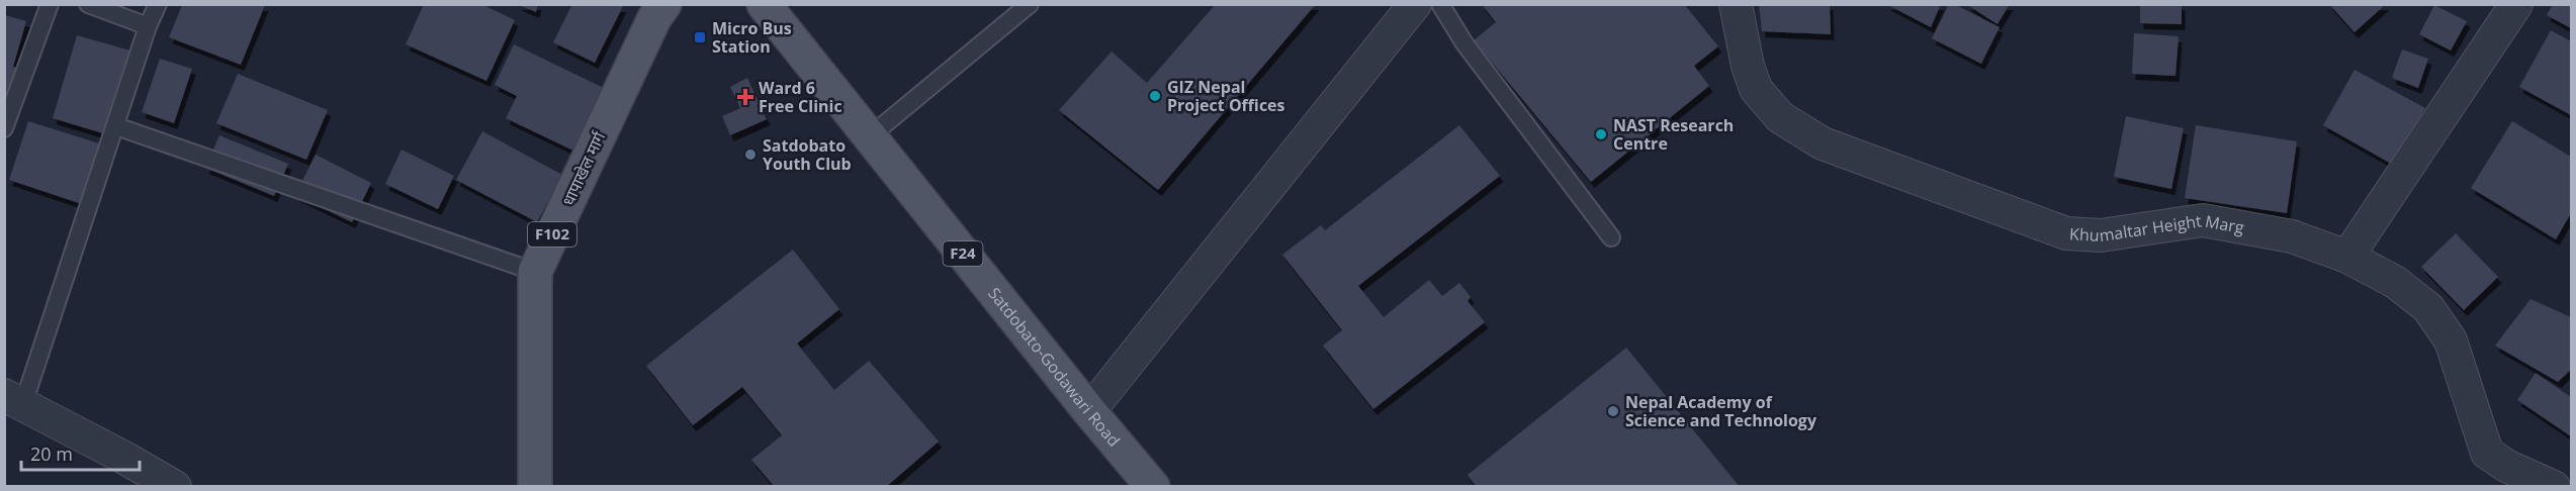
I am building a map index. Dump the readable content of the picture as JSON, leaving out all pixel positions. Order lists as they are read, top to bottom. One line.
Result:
{"streets":{"main road":["धापाखेल मार्ग","F102","F24","Satdobato-Godawari Road"],"street":["Khumaltar Height Marg"]},"places":{"transit":["Micro Bus Station"],"other":["GIZ Nepal Project Offices","NAST Research Centre","Satdobato Youth Club","Nepal Academy of Science and Technology"],"health":["Ward 6 Free Clinic"]},"scale_bar":"20 m"}
